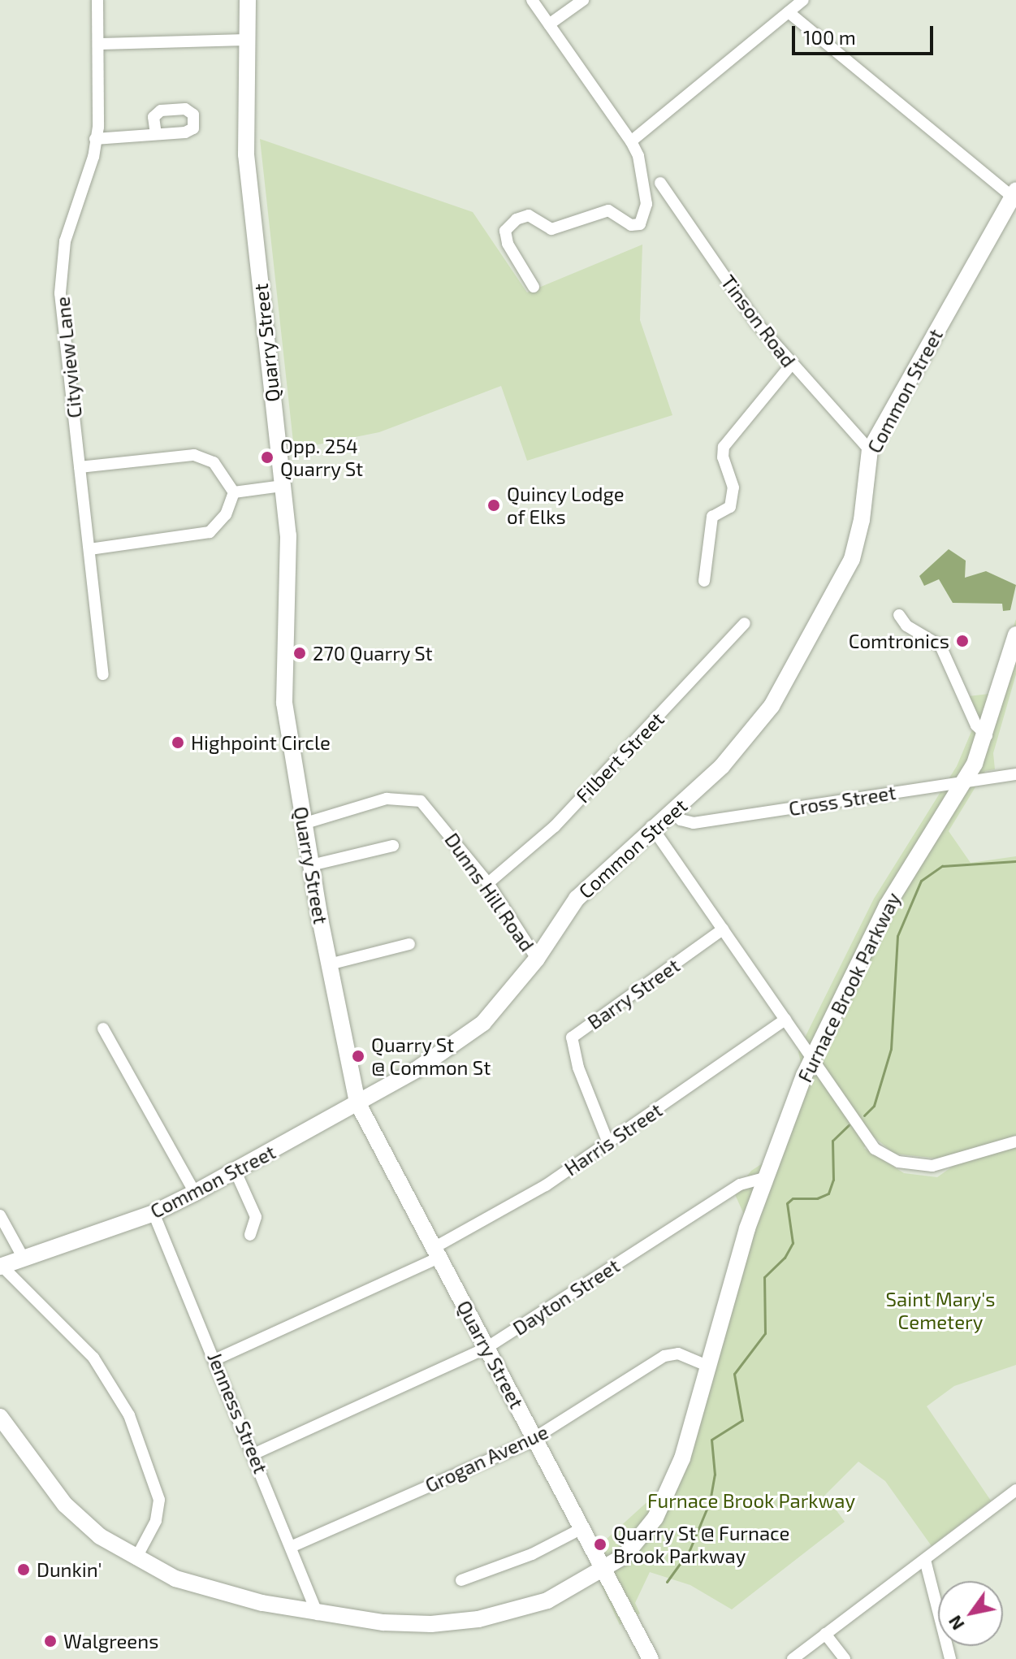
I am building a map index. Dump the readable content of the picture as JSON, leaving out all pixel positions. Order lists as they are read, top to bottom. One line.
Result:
{"streets":{"main road":["Quarry Street","Common Street","Furnace Brook Parkway"],"street":["Tinson Road","Cityview Lane","Filbert Street","Cross Street","Dunns Hill Road","Barry Street","Harris Street","Dayton Street","Jenness Street","Grogan Avenue"]},"crossings":[["Tinson Road","Common Street"],["Quarry Street","Common Street"],["Quarry Street","Dunns Hill Road"],["Quarry Street","Furnace Brook Parkway"],["Quarry Street","Harris Street"],["Quarry Street","Dayton Street"],["Quarry Street","Grogan Avenue"],["Common Street","Cross Street"],["Common Street","Dunns Hill Road"],["Common Street","Jenness Street"],["Filbert Street","Dunns Hill Road"],["Cross Street","Furnace Brook Parkway"],["Furnace Brook Parkway","Dayton Street"],["Furnace Brook Parkway","Jenness Street"],["Furnace Brook Parkway","Grogan Avenue"],["Barry Street","Harris Street"],["Harris Street","Jenness Street"],["Dayton Street","Jenness Street"],["Jenness Street","Grogan Avenue"]],"parks":["Saint Mary's Cemetery","Furnace Brook Parkway"],"places":["Opp. 254 Quarry St","Quincy Lodge of Elks","Comtronics","270 Quarry St","Highpoint Circle","Quarry St @ Common St","Quarry St @ Furnace Brook Parkway","Dunkin'","Walgreens"],"scale_bar":"100 m","north":"bottom left"}
